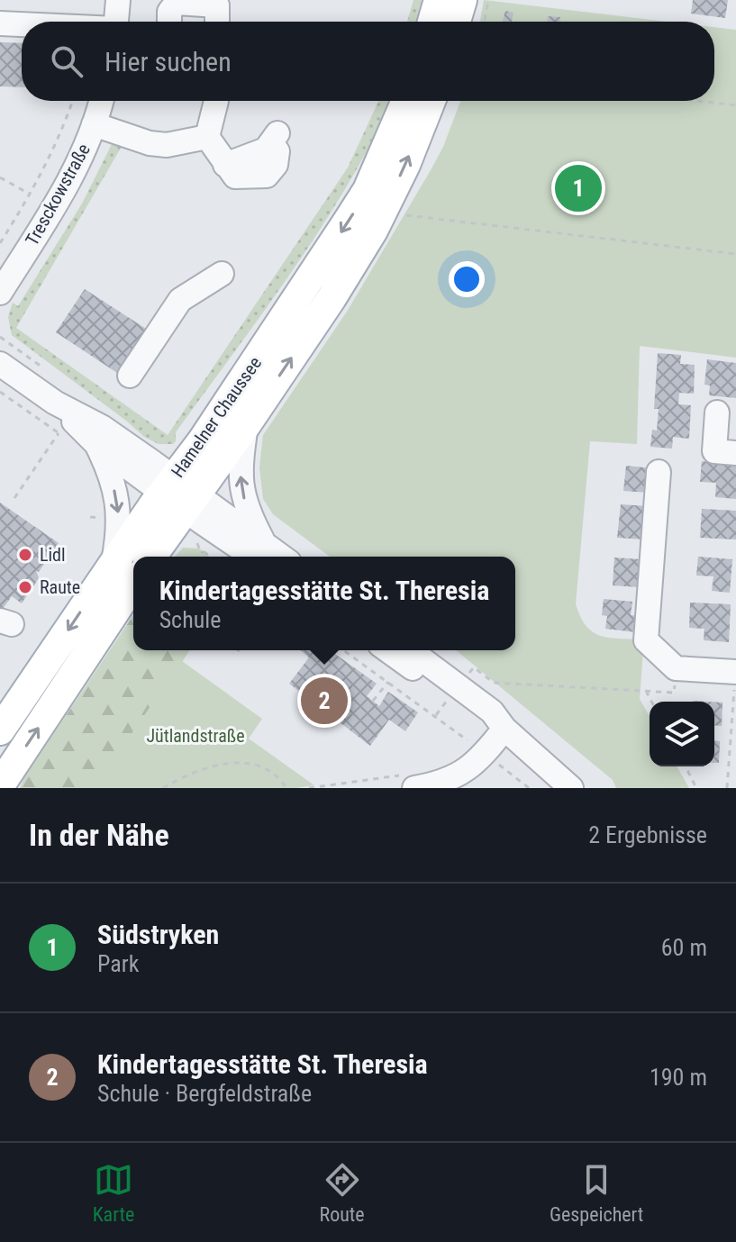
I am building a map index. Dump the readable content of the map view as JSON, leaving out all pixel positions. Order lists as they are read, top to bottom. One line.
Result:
{"streets":{"main road":["Hamelner Chaussee"],"street":["Tresckowstraße"]},"parks":["Jütlandstraße"],"places":["Lidl","Raute"],"page":{"search":"Hier suchen","pins":["1","2"],"popup":["Kindertagesstätte St. Theresia","Schule"],"heading":["In der Nähe","2 Ergebnisse"],"list":[{"mark":"1","name":"Südstryken","note":"Park","value":"60 m"},{"mark":"2","name":"Kindertagesstätte St. Theresia","note":"Schule · Bergfeldstraße","value":"190 m"}],"nav":["Karte","Route","Gespeichert"]}}
